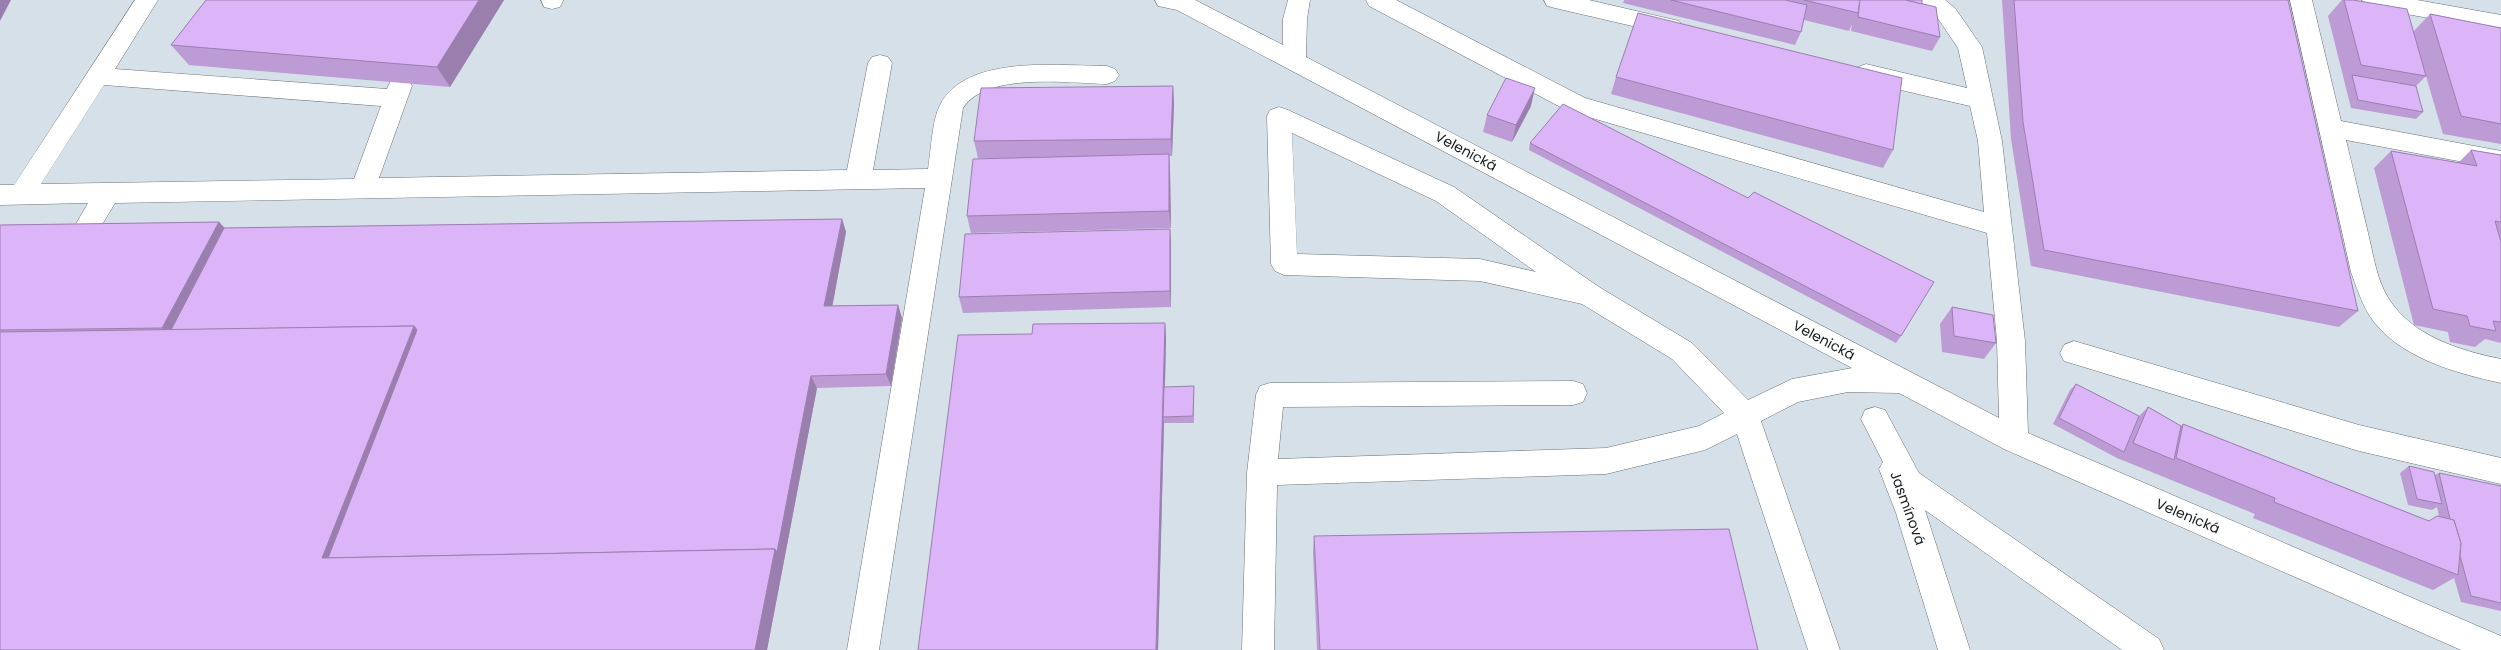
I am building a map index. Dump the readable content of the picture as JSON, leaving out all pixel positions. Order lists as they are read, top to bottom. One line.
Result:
{"streets":{"street":["Velenická","Jasmínová"]},"crossings":[["Velenická","Jasmínová"]]}
